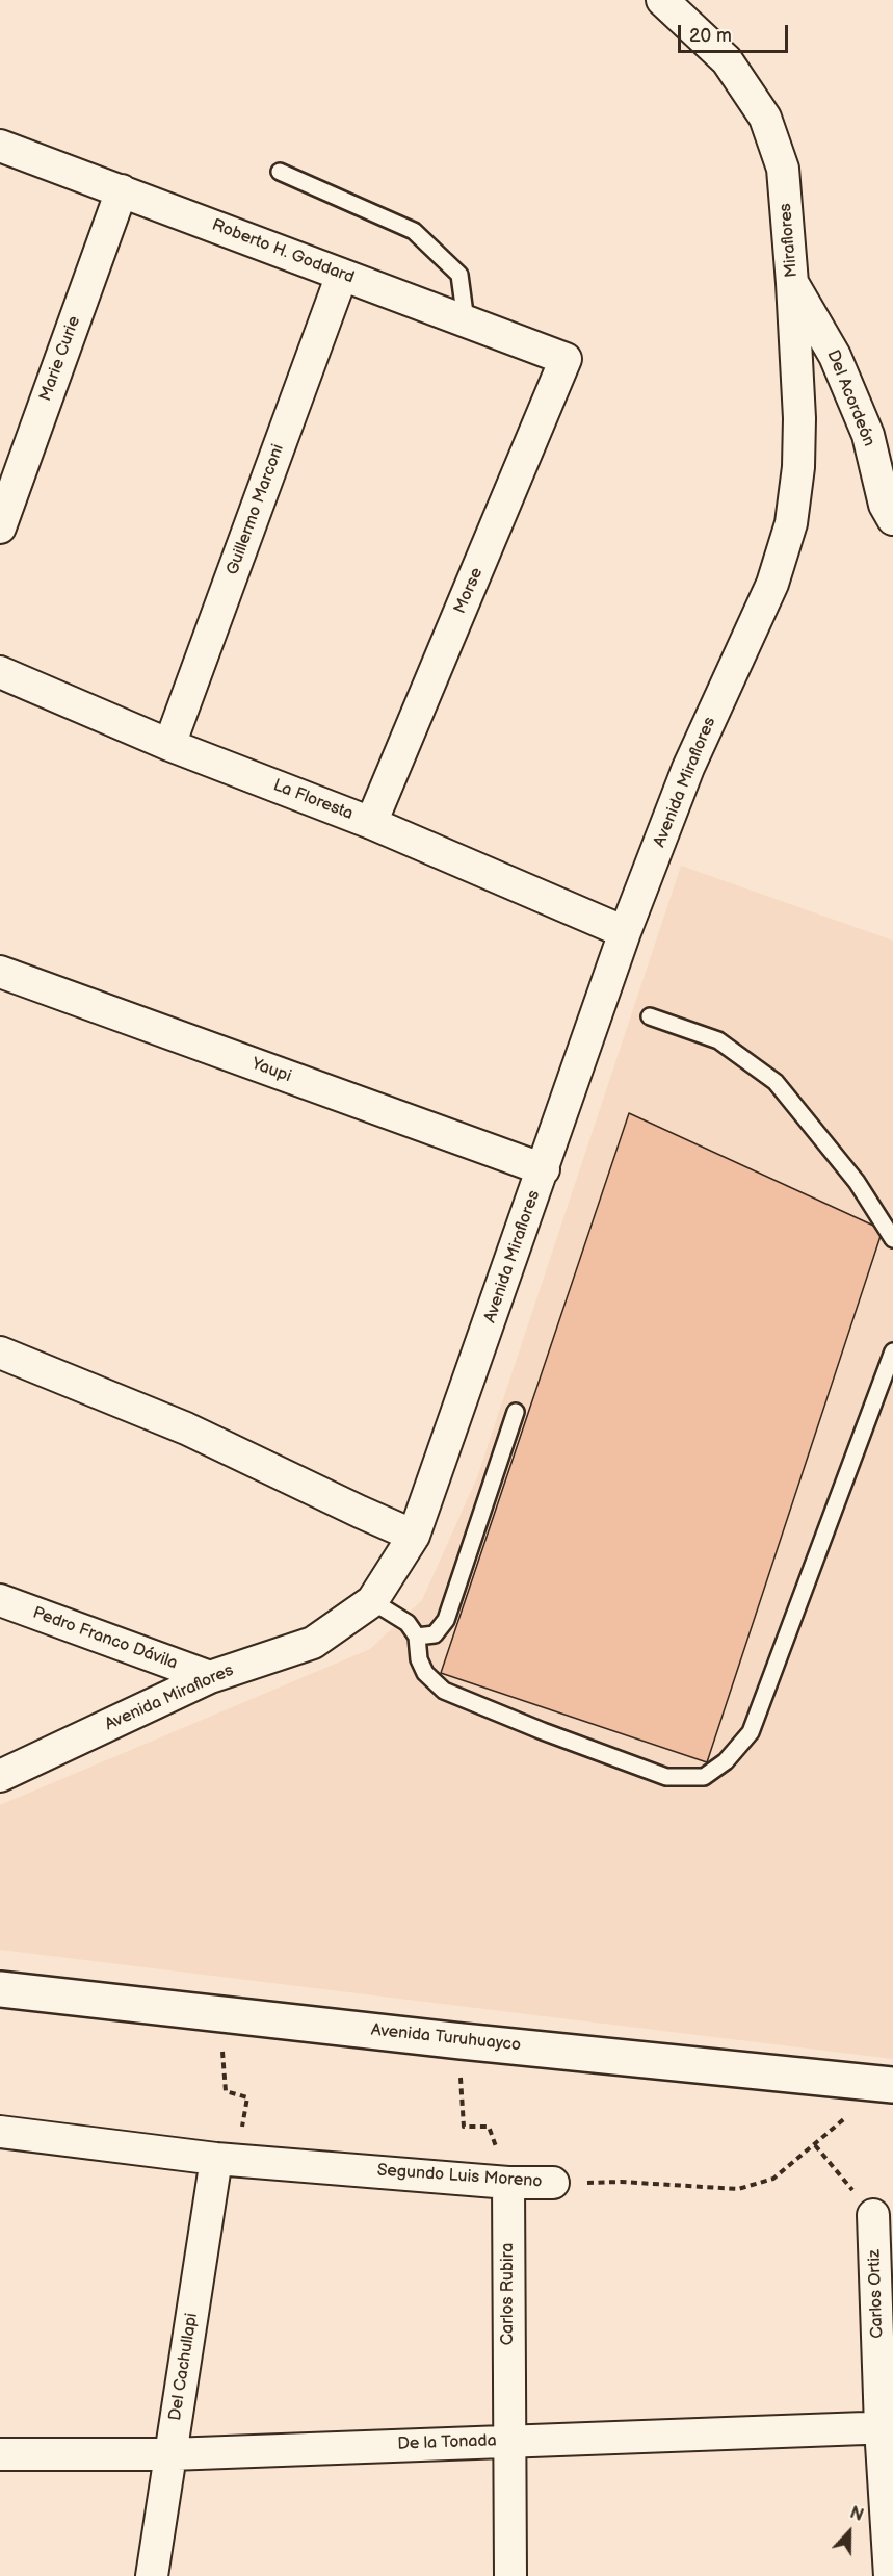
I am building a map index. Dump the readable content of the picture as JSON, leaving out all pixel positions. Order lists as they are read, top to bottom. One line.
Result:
{"streets":{"street":["Miraflores","Roberto H. Goddard","Marie Curie","Del Acordeón","Guillermo Marconi","Morse","Avenida Miraflores","La Floresta","Yaupi","Pedro Franco Dávila","Avenida Turuhuayco","Segundo Luis Moreno","Carlos Rubira","Carlos Ortiz","Del Cachullapi","De la Tonada"]},"crossings":[["Miraflores","Del Acordeón"],["Miraflores","Avenida Miraflores"],["Roberto H. Goddard","Marie Curie"],["Roberto H. Goddard","Guillermo Marconi"],["Roberto H. Goddard","Morse"],["Guillermo Marconi","La Floresta"],["Morse","La Floresta"],["Avenida Miraflores","La Floresta"],["Avenida Miraflores","Yaupi"],["Avenida Miraflores","Pedro Franco Dávila"],["Avenida Turuhuayco","Segundo Luis Moreno"],["Segundo Luis Moreno","Carlos Rubira"],["Segundo Luis Moreno","Del Cachullapi"],["Carlos Rubira","De la Tonada"],["Carlos Ortiz","De la Tonada"],["Del Cachullapi","De la Tonada"]],"scale_bar":"20 m","north":"top"}
